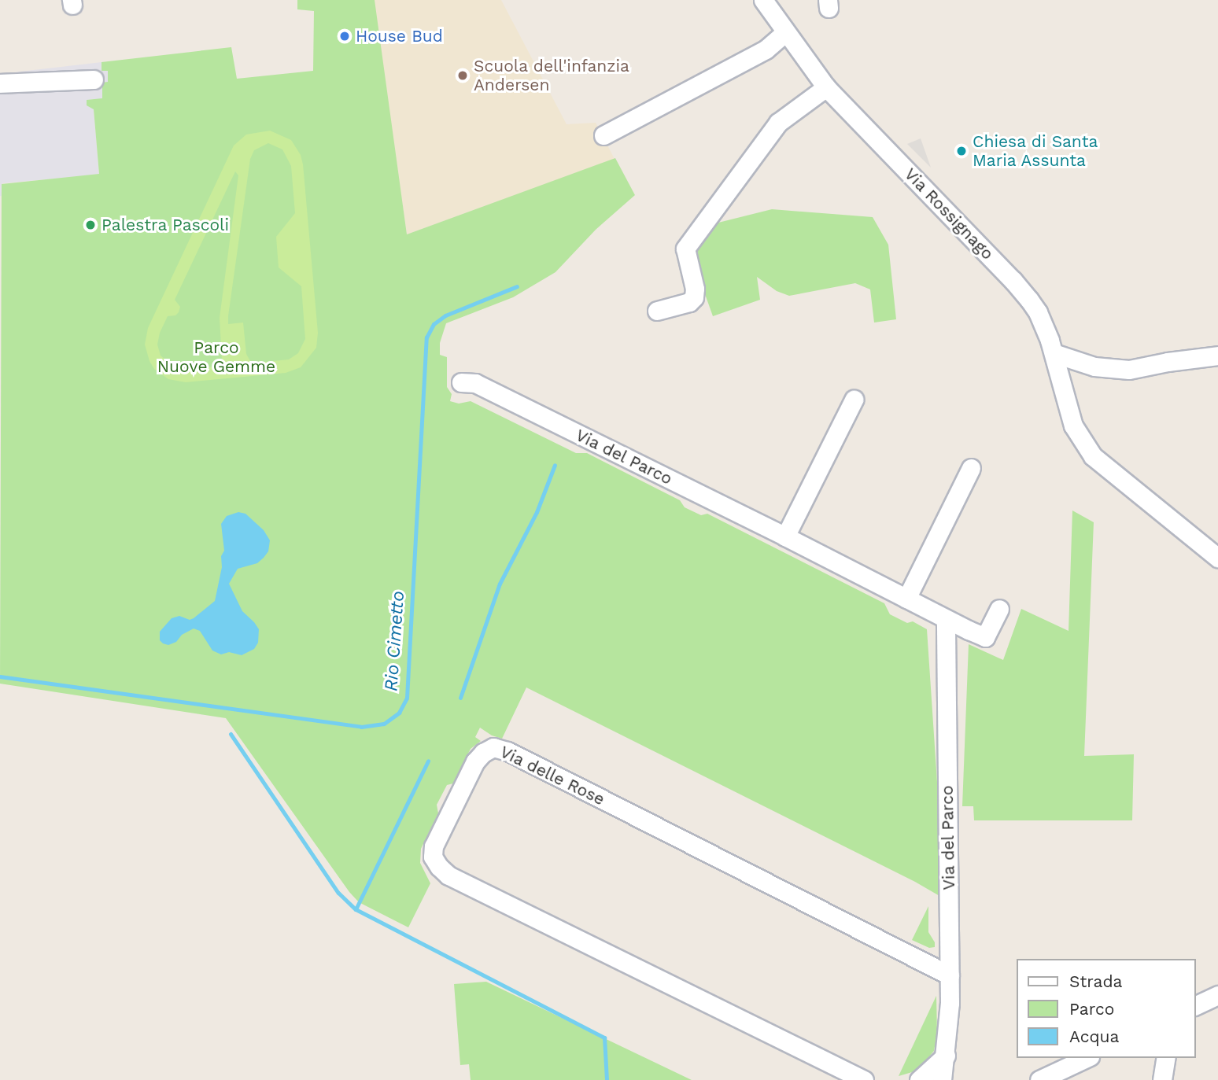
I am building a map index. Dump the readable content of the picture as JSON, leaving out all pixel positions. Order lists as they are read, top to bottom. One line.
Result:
{"streets":{"street":["Via Rossignago","Via del Parco","Via delle Rose"]},"crossings":[["Via del Parco","Via delle Rose"]],"water":["Rio Cimetto"],"parks":["Parco Nuove Gemme"],"places":["House Bud","Scuola dell'infanzia Andersen","Chiesa di Santa Maria Assunta","Palestra Pascoli"],"legend":["Strada","Parco","Acqua"]}
